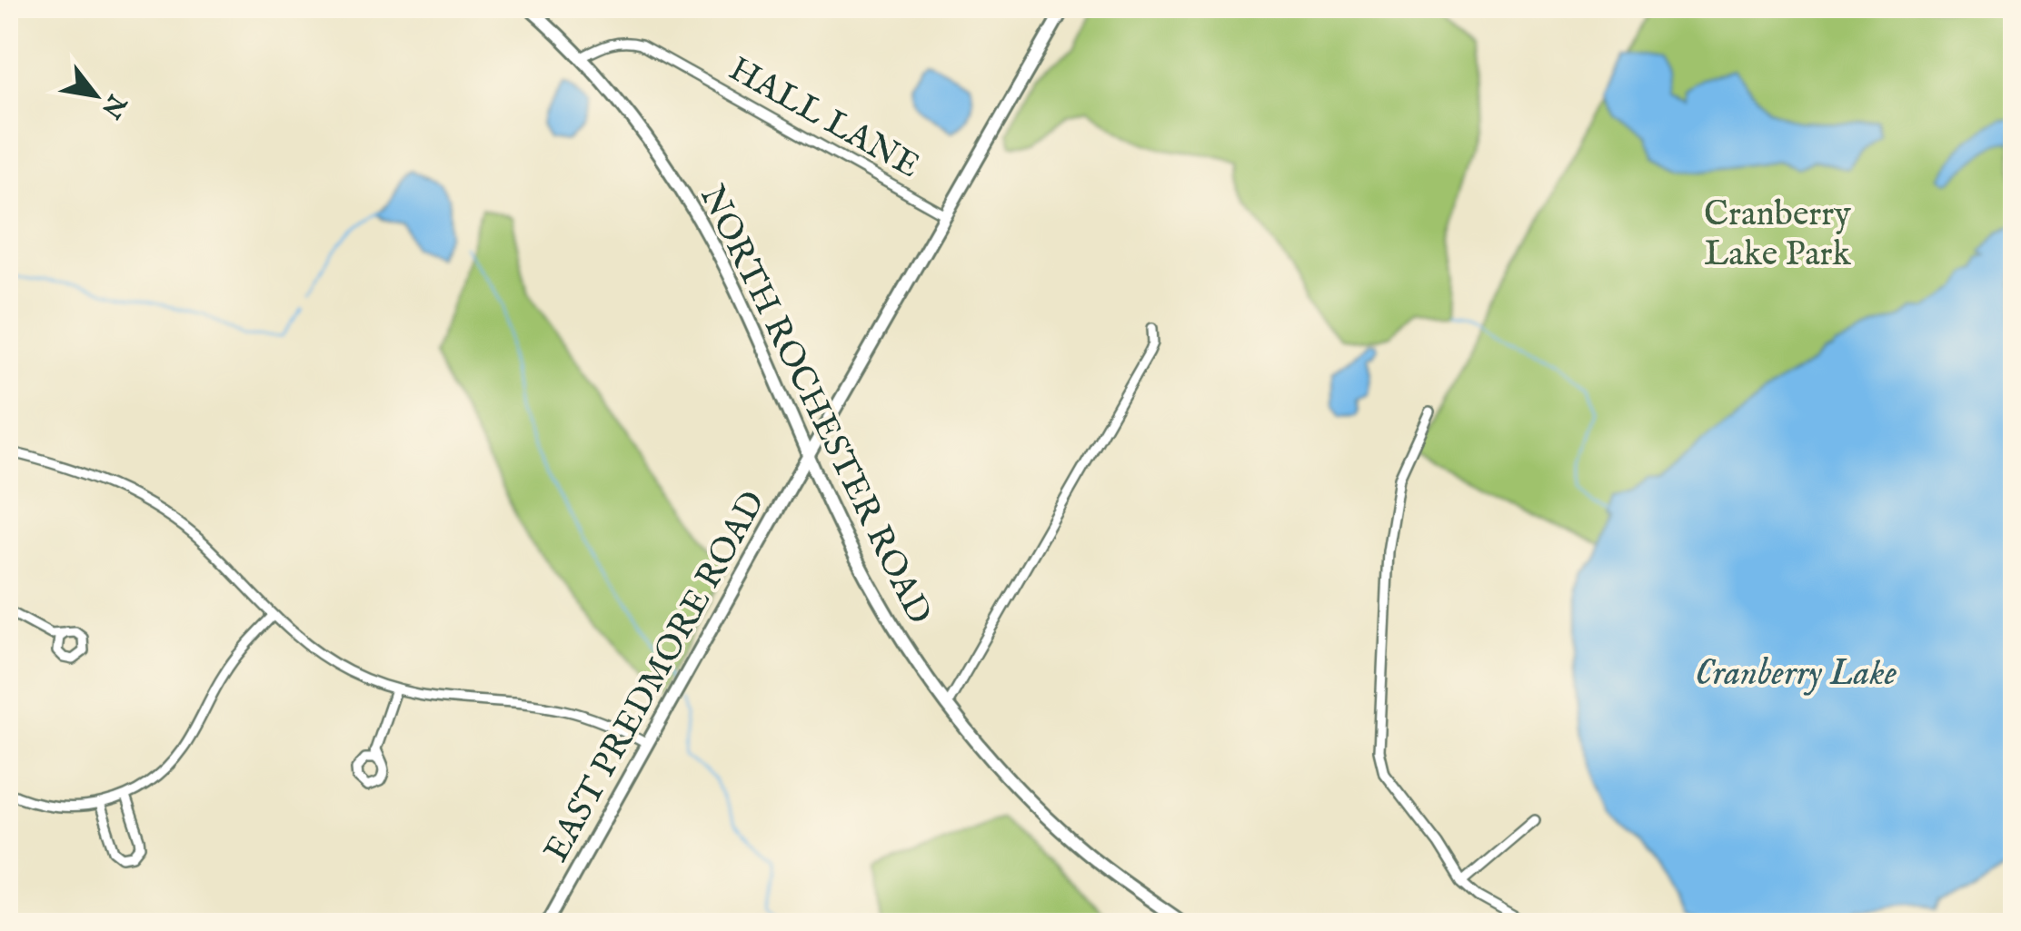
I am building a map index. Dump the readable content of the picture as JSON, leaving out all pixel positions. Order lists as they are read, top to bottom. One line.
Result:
{"streets":{"main road":["NORTH ROCHESTER ROAD","EAST PREDMORE ROAD"],"street":["HALL LANE"]},"crossings":[["HALL LANE","NORTH ROCHESTER ROAD"],["HALL LANE","EAST PREDMORE ROAD"],["NORTH ROCHESTER ROAD","EAST PREDMORE ROAD"]],"water":["Cranberry Lake"],"parks":["Cranberry Lake Park"],"north":"bottom right"}
